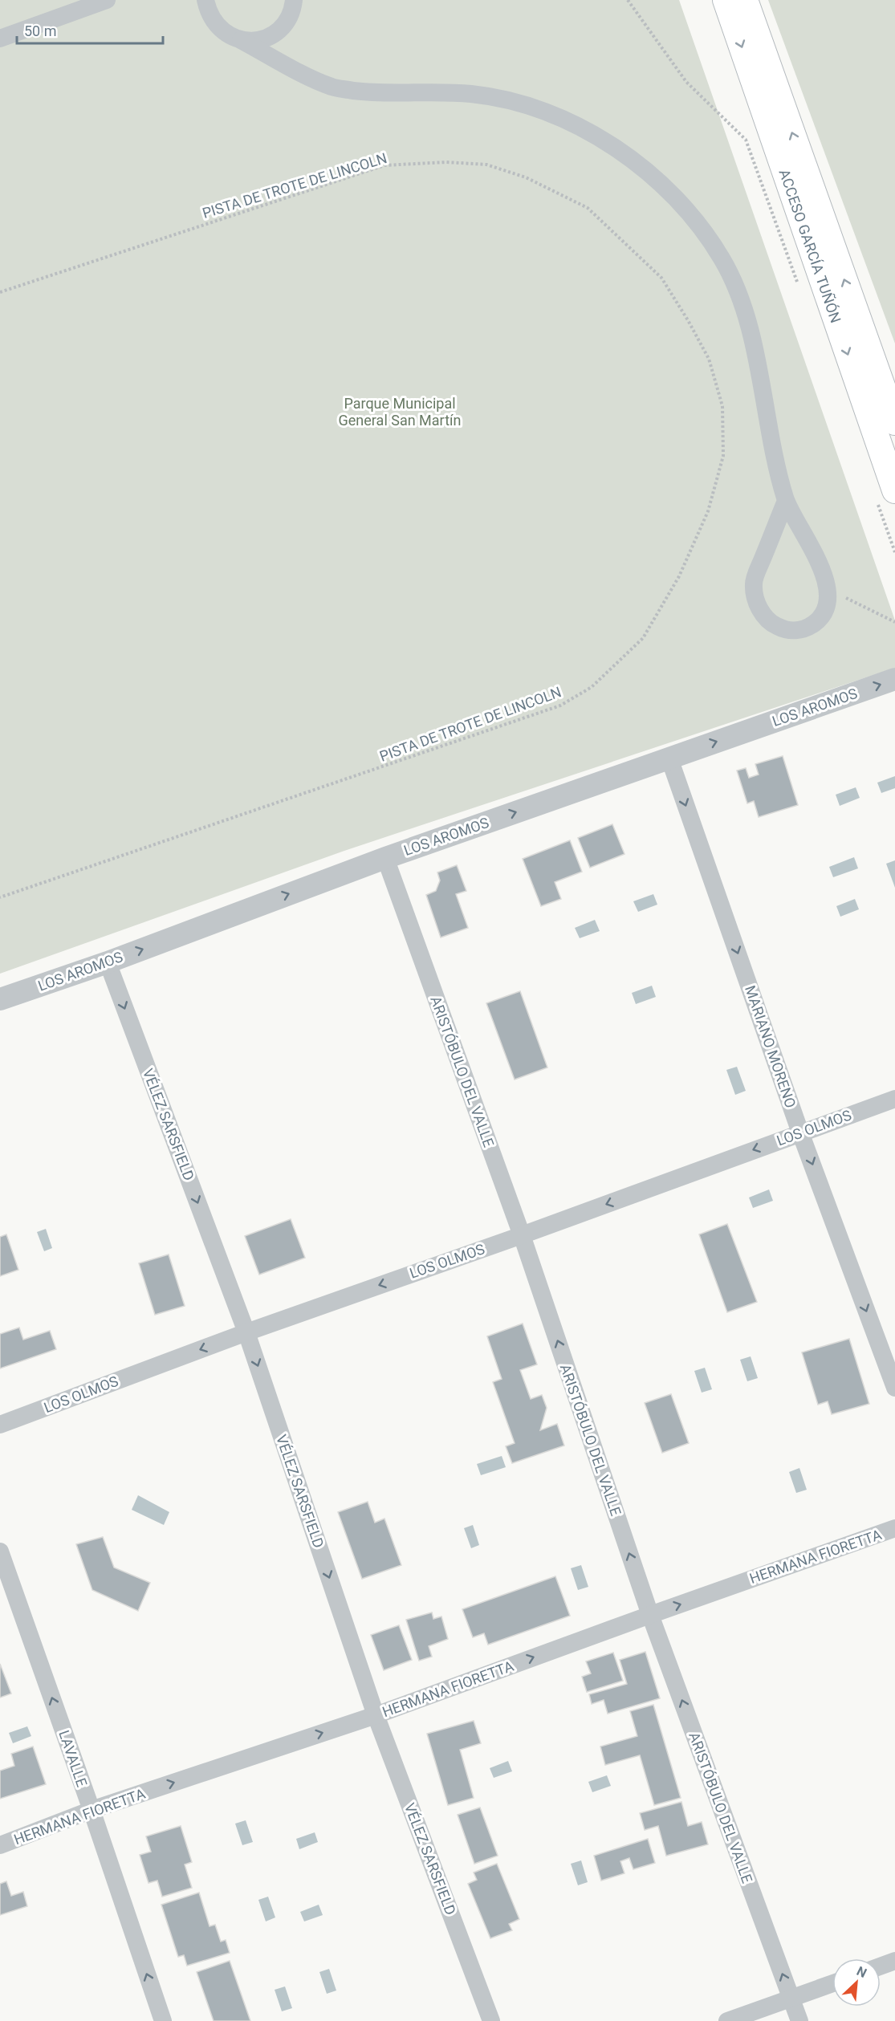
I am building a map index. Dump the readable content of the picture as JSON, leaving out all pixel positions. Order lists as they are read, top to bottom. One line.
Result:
{"streets":{"main road":["ACCESO GARCÍA TUÑÓN"],"street":["LOS AROMOS","MARIANO MORENO","ARISTÓBULO DEL VALLE","VÉLEZ SARSFIELD","LOS OLMOS","HERMANA FIORETTA","LAVALLE"],"path":["PISTA DE TROTE DE LINCOLN"]},"crossings":[["LOS AROMOS","MARIANO MORENO"],["LOS AROMOS","ARISTÓBULO DEL VALLE"],["LOS AROMOS","VÉLEZ SARSFIELD"],["MARIANO MORENO","LOS OLMOS"],["ARISTÓBULO DEL VALLE","LOS OLMOS"],["ARISTÓBULO DEL VALLE","HERMANA FIORETTA"],["VÉLEZ SARSFIELD","LOS OLMOS"],["VÉLEZ SARSFIELD","HERMANA FIORETTA"],["HERMANA FIORETTA","LAVALLE"]],"one_way":["LOS AROMOS","MARIANO MORENO","ARISTÓBULO DEL VALLE","VÉLEZ SARSFIELD","LOS OLMOS","HERMANA FIORETTA","LAVALLE"],"parks":["Parque Municipal General San Martín"],"scale_bar":"50 m","north":"top right"}
